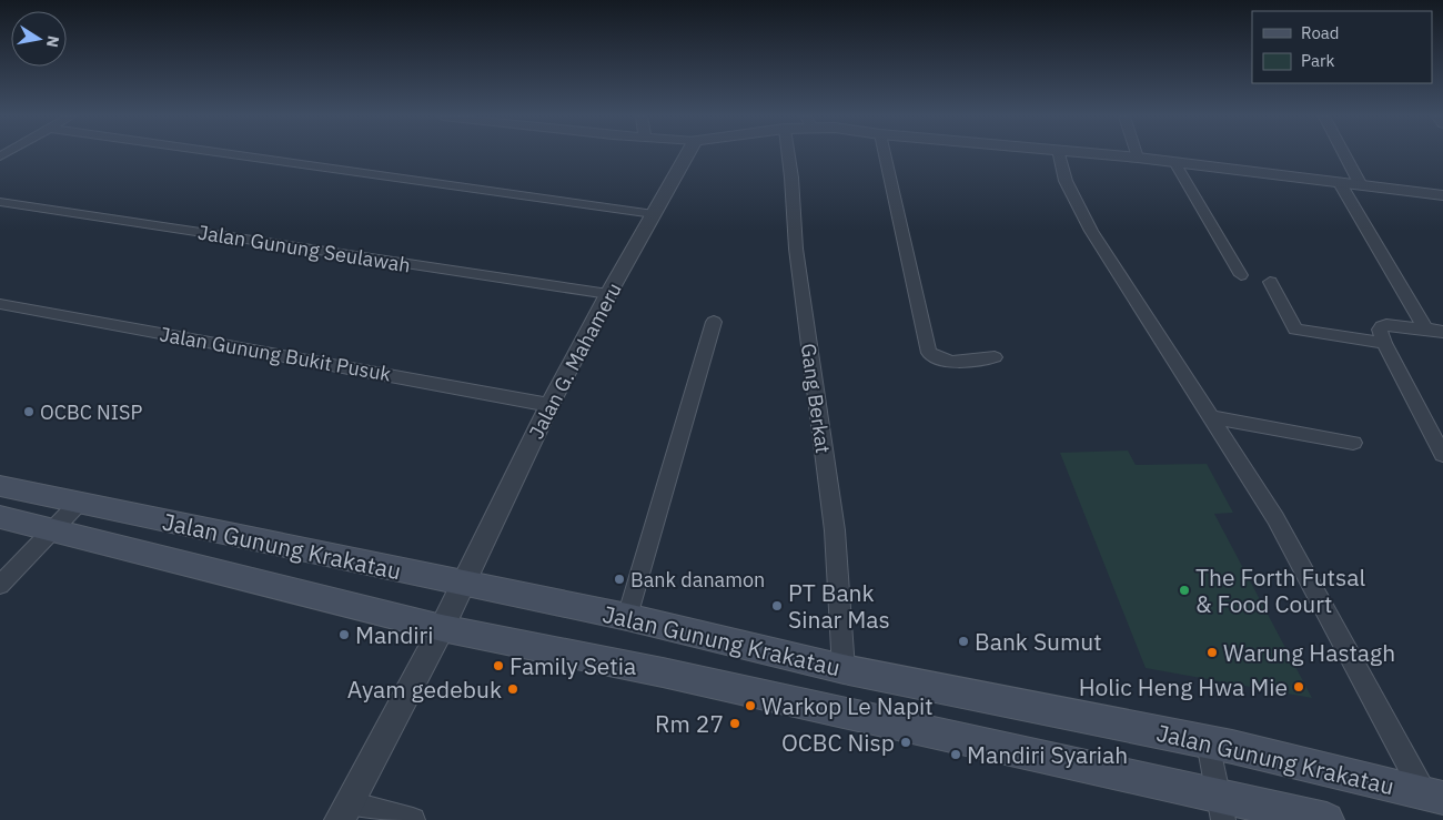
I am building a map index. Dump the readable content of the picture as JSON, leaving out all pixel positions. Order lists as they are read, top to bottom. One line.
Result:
{"streets":{"main road":["Jalan Gunung Krakatau"],"street":["Jalan Gunung Seulawah","Jalan Gunung Bukit Pusuk","Jalan G. Mahameru","Gang Berkat"]},"crossings":[["Jalan Gunung Seulawah","Jalan G. Mahameru"],["Jalan Gunung Bukit Pusuk","Jalan G. Mahameru"],["Jalan G. Mahameru","Jalan Gunung Krakatau"],["Gang Berkat","Jalan Gunung Krakatau"]],"places":["OCBC NISP","Bank danamon","The Forth Futsal & Food Court","PT Bank Sinar Mas","Mandiri","Bank Sumut","Warung Hastagh","Family Setia","Holic Heng Hwa Mie","Ayam gedebuk","Warkop Le Napit","Rm 27","OCBC Nisp","Mandiri Syariah"],"legend":["Road","Park"],"north":"right"}
